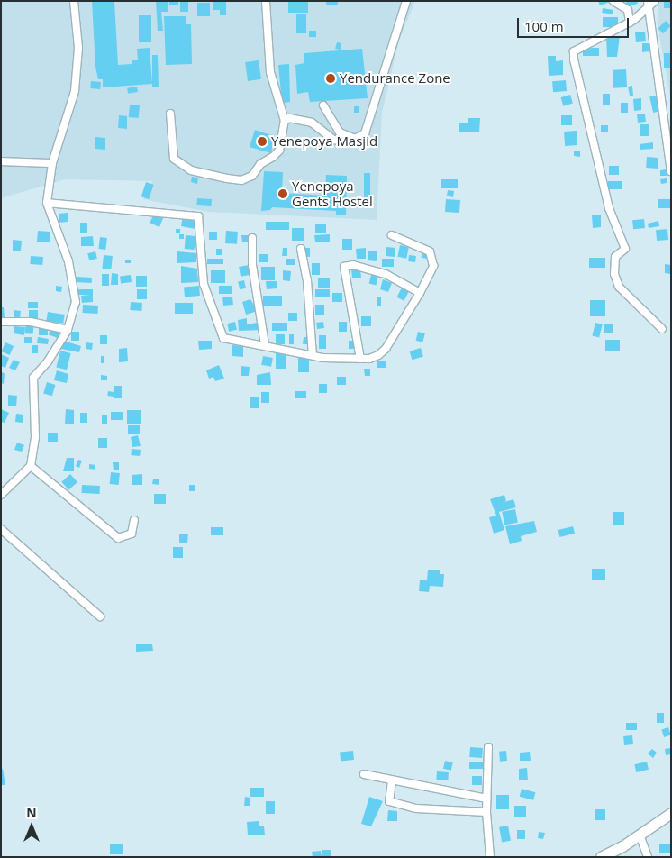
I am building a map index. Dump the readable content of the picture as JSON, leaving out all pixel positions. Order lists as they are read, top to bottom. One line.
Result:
{"places":["Yendurance Zone","Yenepoya Masjid","Yenepoya Gents Hostel"],"scale_bar":"100 m","north":"top"}
